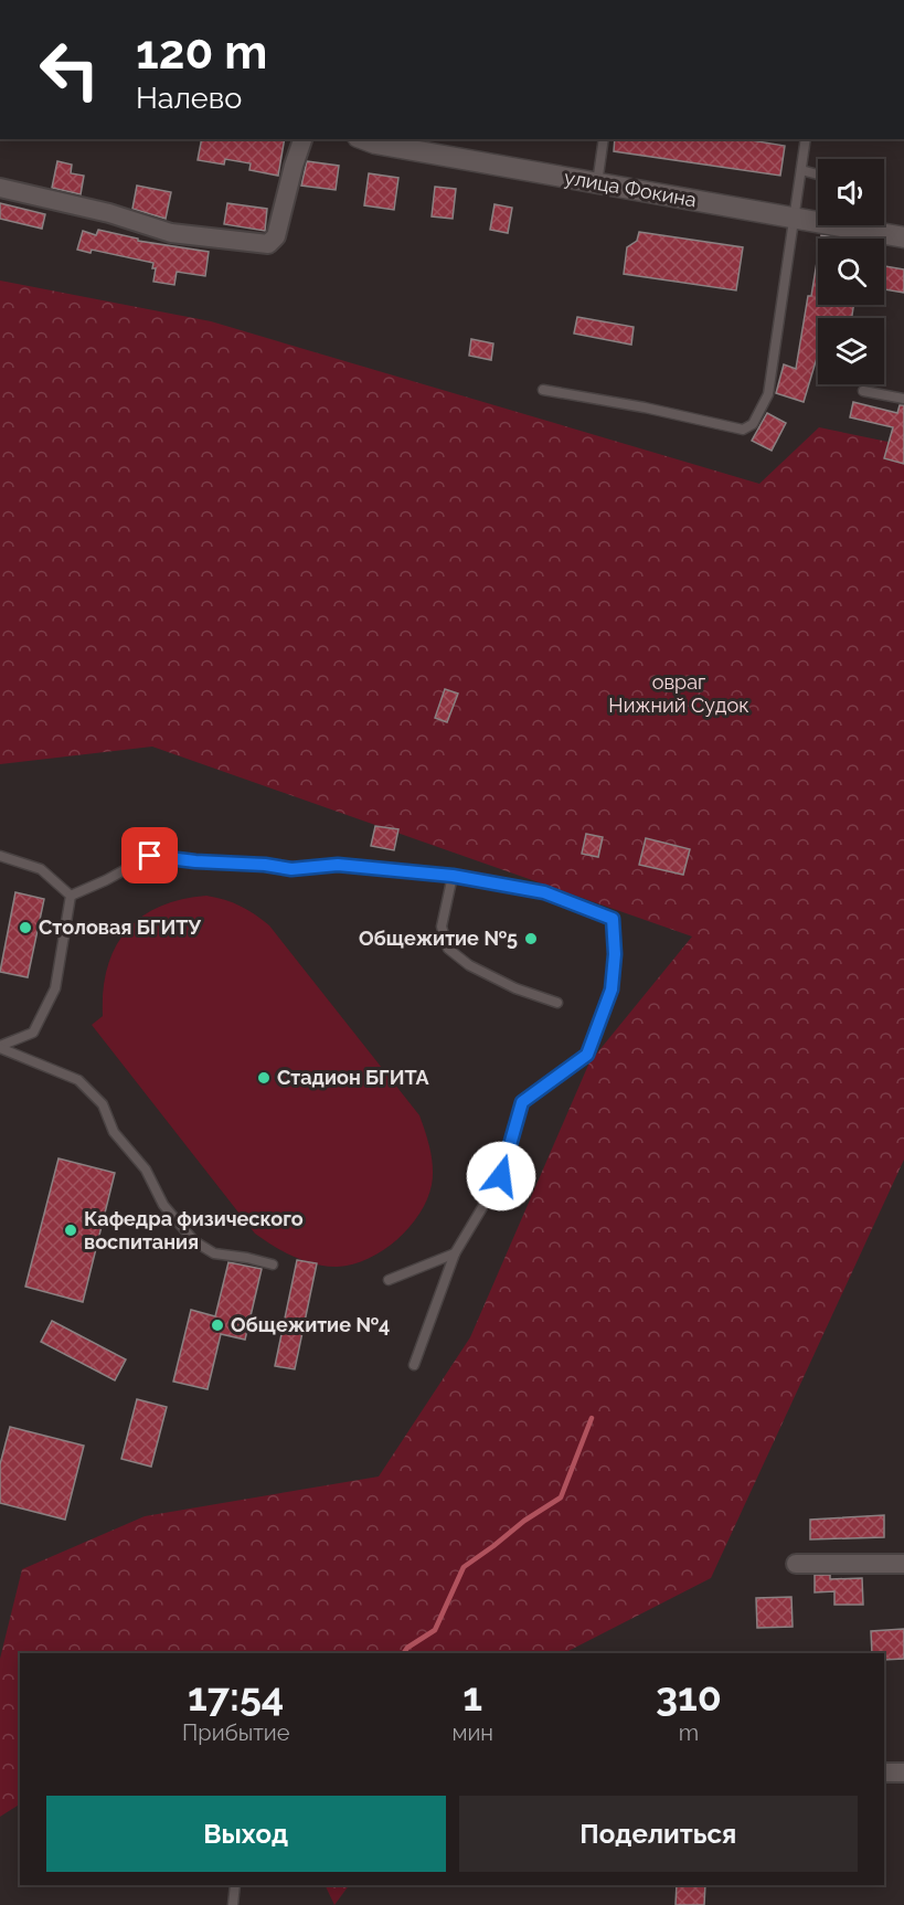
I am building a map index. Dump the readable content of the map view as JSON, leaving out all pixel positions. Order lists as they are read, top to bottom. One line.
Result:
{"streets":{"main road":["улица Фокина"]},"parks":["овраг Нижний Судок"],"places":["Столовая БГИТУ","Общежитие №5","Стадион БГИТА","Кафедра физического воспитания","Общежитие №4"],"page":{"turn":["120 m","Налево"],"eta":["17:54","Прибытие","1","мин","310","m"],"buttons":["Выход","Поделиться"]}}
